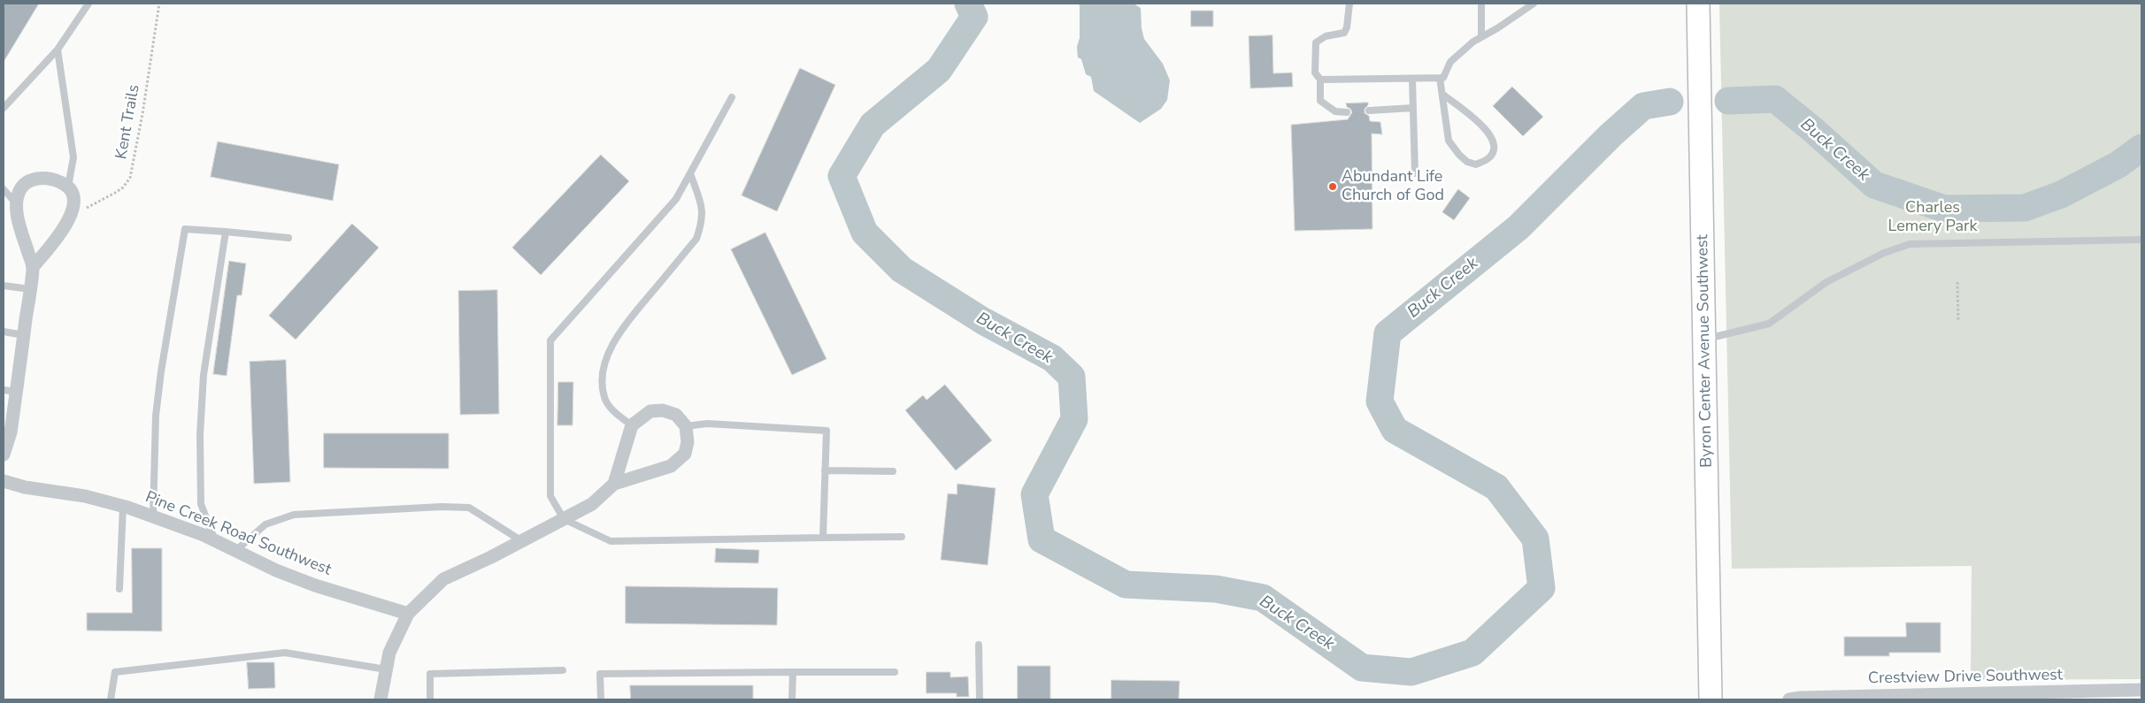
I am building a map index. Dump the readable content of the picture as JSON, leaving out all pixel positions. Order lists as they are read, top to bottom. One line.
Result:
{"streets":{"main road":["Byron Center Avenue Southwest"],"street":["Pine Creek Road Southwest","Crestview Drive Southwest"],"path":["Kent Trails"]},"water":["Buck Creek"],"parks":["Charles Lemery Park"],"places":["Abundant Life Church of God"]}
